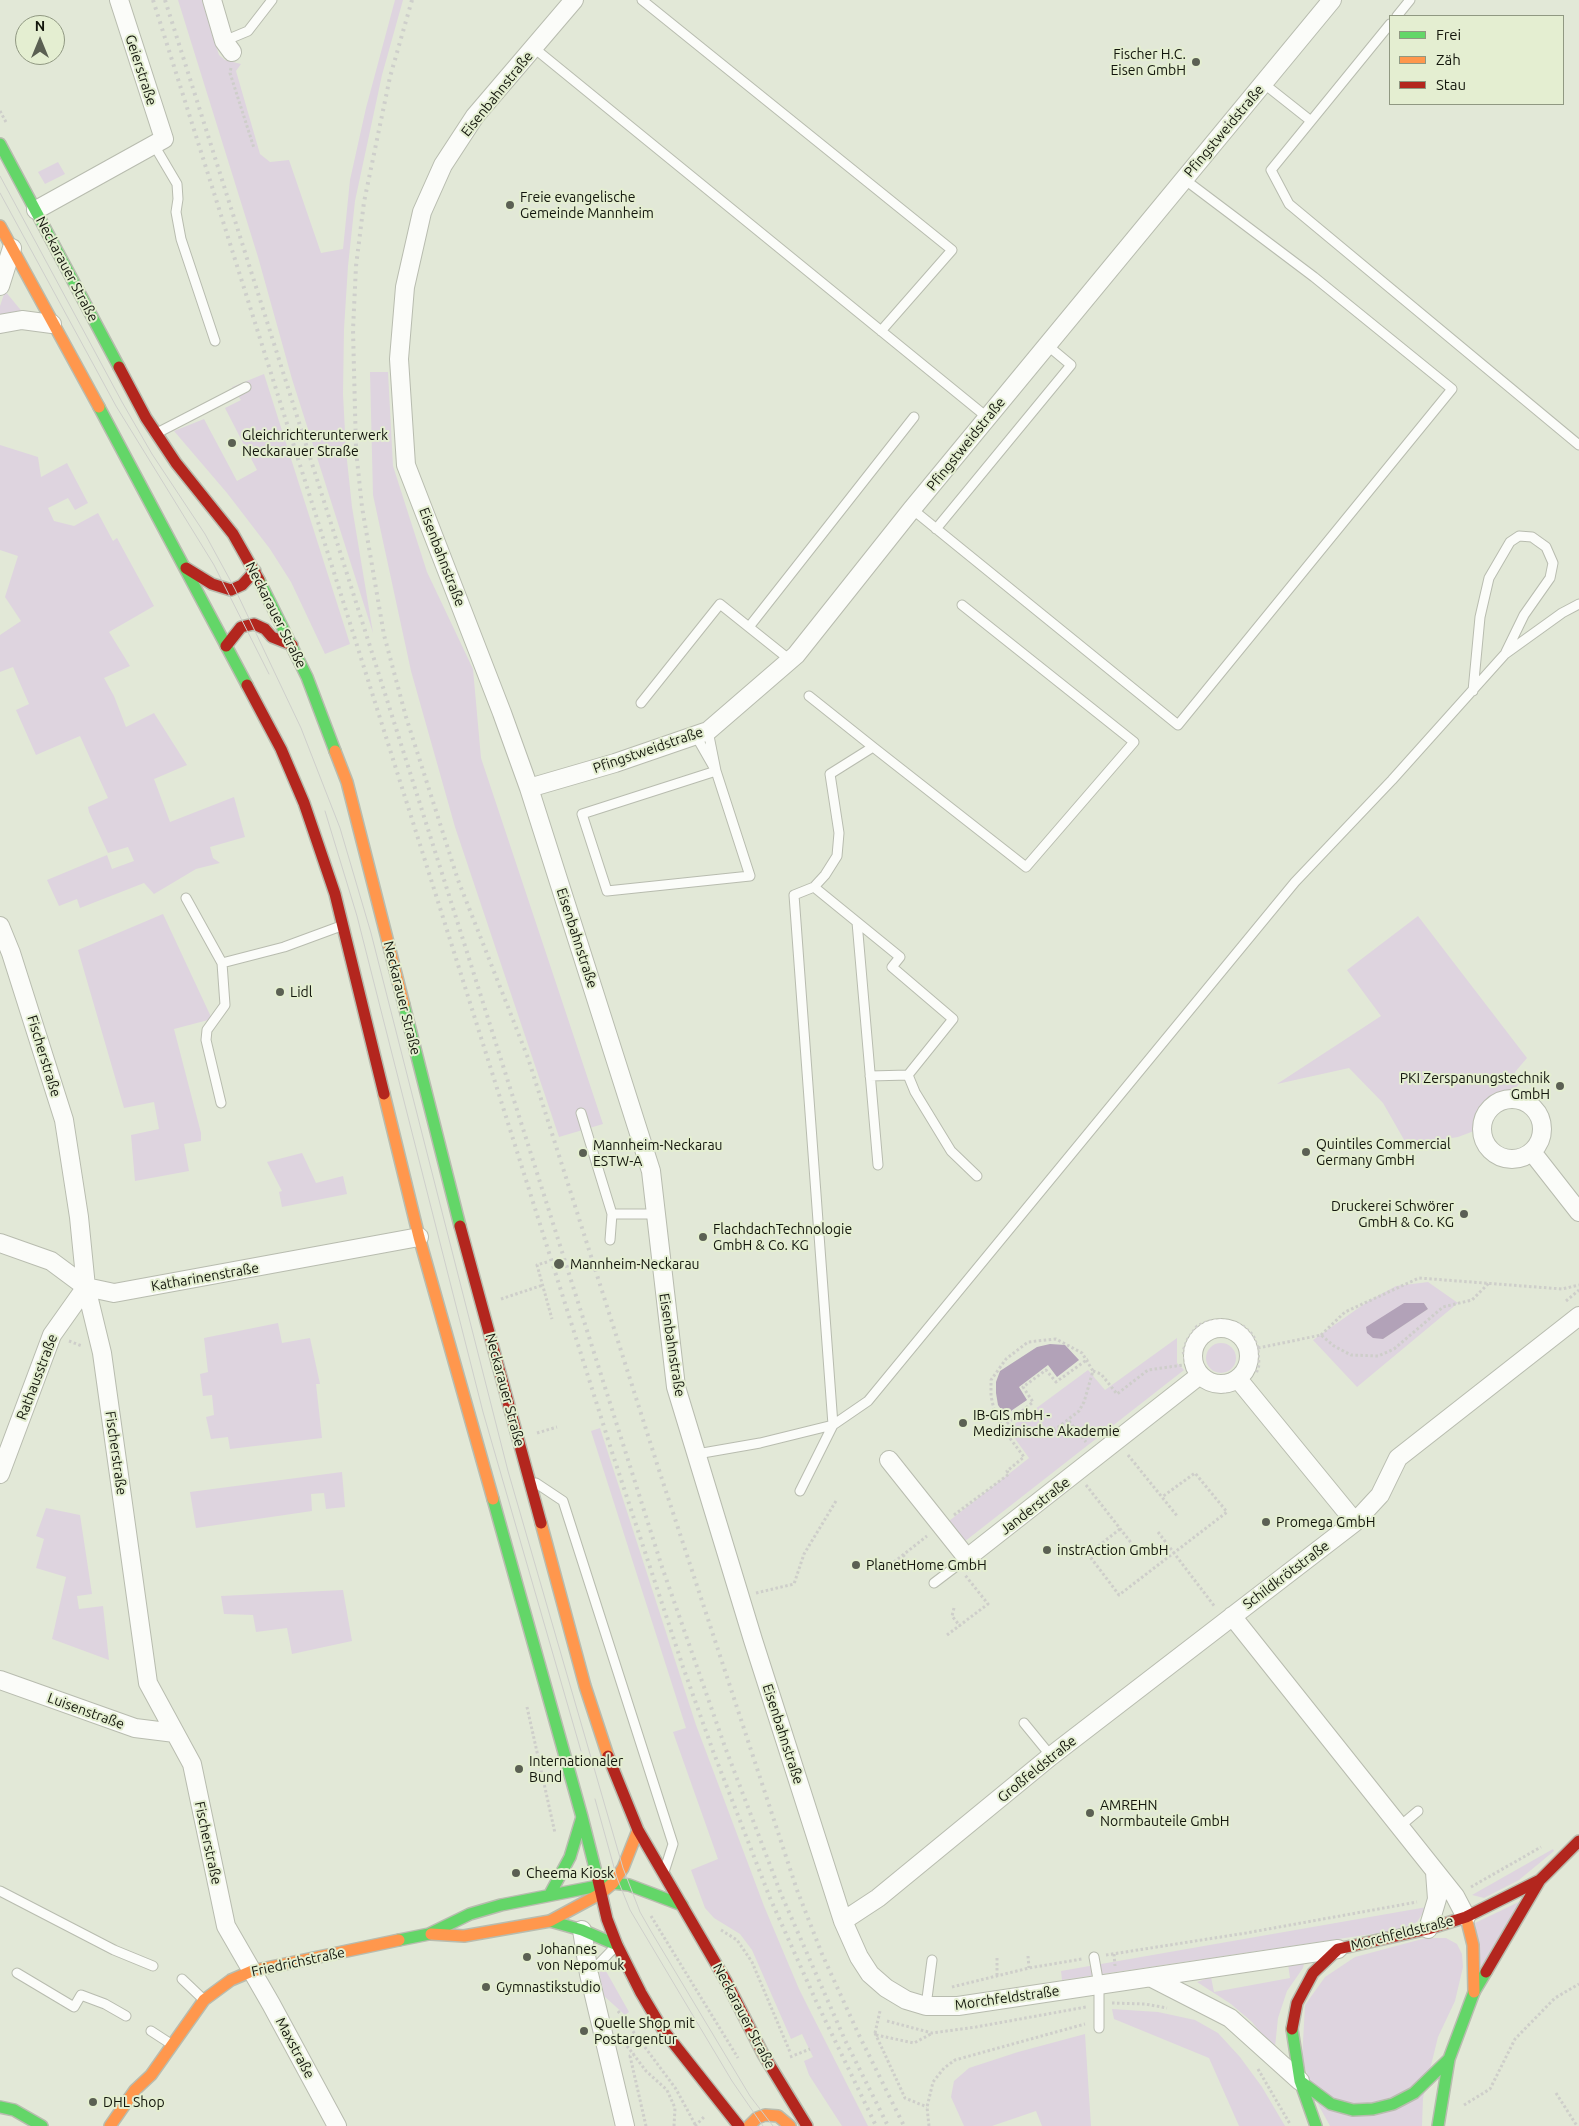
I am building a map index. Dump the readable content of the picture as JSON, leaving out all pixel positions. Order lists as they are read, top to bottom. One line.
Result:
{"streets":{"main road":["Neckarauer Straße","Morchfeldstraße","Friedrichstraße"],"street":["Geierstraße","Eisenbahnstraße","Pfingstweidstraße","Fischerstraße","Katharinenstraße","Rathausstraße","Janderstraße","Schildkrötstraße","Luisenstraße","Großfeldstraße","Maxstraße"]},"crossings":[["Eisenbahnstraße","Pfingstweidstraße"],["Eisenbahnstraße","Großfeldstraße"],["Eisenbahnstraße","Morchfeldstraße"],["Fischerstraße","Katharinenstraße"],["Fischerstraße","Rathausstraße"],["Fischerstraße","Luisenstraße"],["Fischerstraße","Friedrichstraße"],["Fischerstraße","Maxstraße"],["Katharinenstraße","Rathausstraße"],["Schildkrötstraße","Großfeldstraße"],["Schildkrötstraße","Morchfeldstraße"],["Großfeldstraße","Morchfeldstraße"],["Friedrichstraße","Maxstraße"]],"places":["Fischer H.C. Eisen GmbH","Freie evangelische Gemeinde Mannheim","Gleichrichterunterwerk Neckarauer Straße","Lidl","PKI Zerspanungstechnik GmbH","Quintiles Commercial Germany GmbH","Mannheim-Neckarau ESTW-A","Druckerei Schwörer GmbH & Co. KG","FlachdachTechnologie GmbH & Co. KG","Mannheim-Neckarau","IB-GIS mbH - Medizinische Akademie","Promega GmbH","instrAction GmbH","PlanetHome GmbH","Internationaler Bund","AMREHN Normbauteile GmbH","Cheema Kiosk","Johannes von Nepomuk","Gymnastikstudio","Quelle Shop mit Postargentur","DHL Shop"],"legend":["Frei","Zäh","Stau"],"north":"top"}
